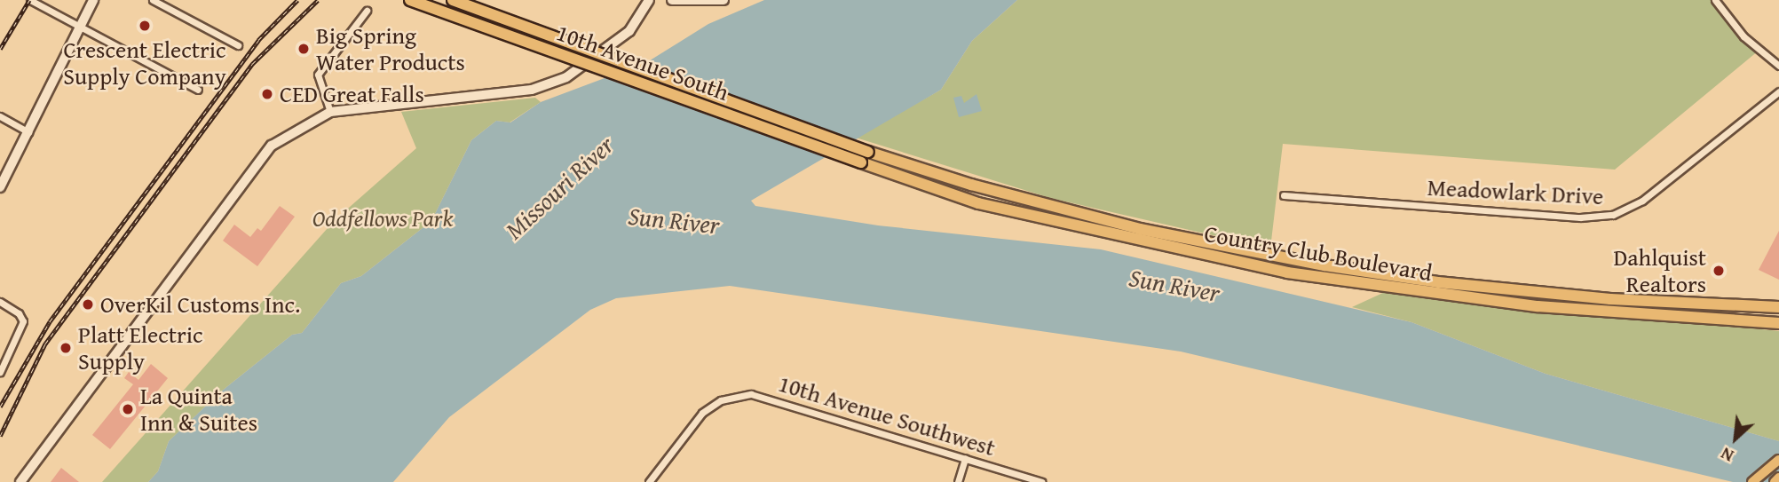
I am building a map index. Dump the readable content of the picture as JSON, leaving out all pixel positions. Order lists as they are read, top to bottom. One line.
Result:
{"streets":{"highway":["10th Avenue South","Country Club Boulevard"],"street":["Meadowlark Drive","10th Avenue Southwest"]},"crossings":[["10th Avenue South","Country Club Boulevard"]],"water":["Missouri River","Sun River"],"parks":["Oddfellows Park"],"places":["Crescent Electric Supply Company","Big Spring Water Products","CED Great Falls","Dahlquist Realtors","OverKil Customs Inc.","Platt Electric Supply","La Quinta Inn & Suites"],"north":"bottom left"}
